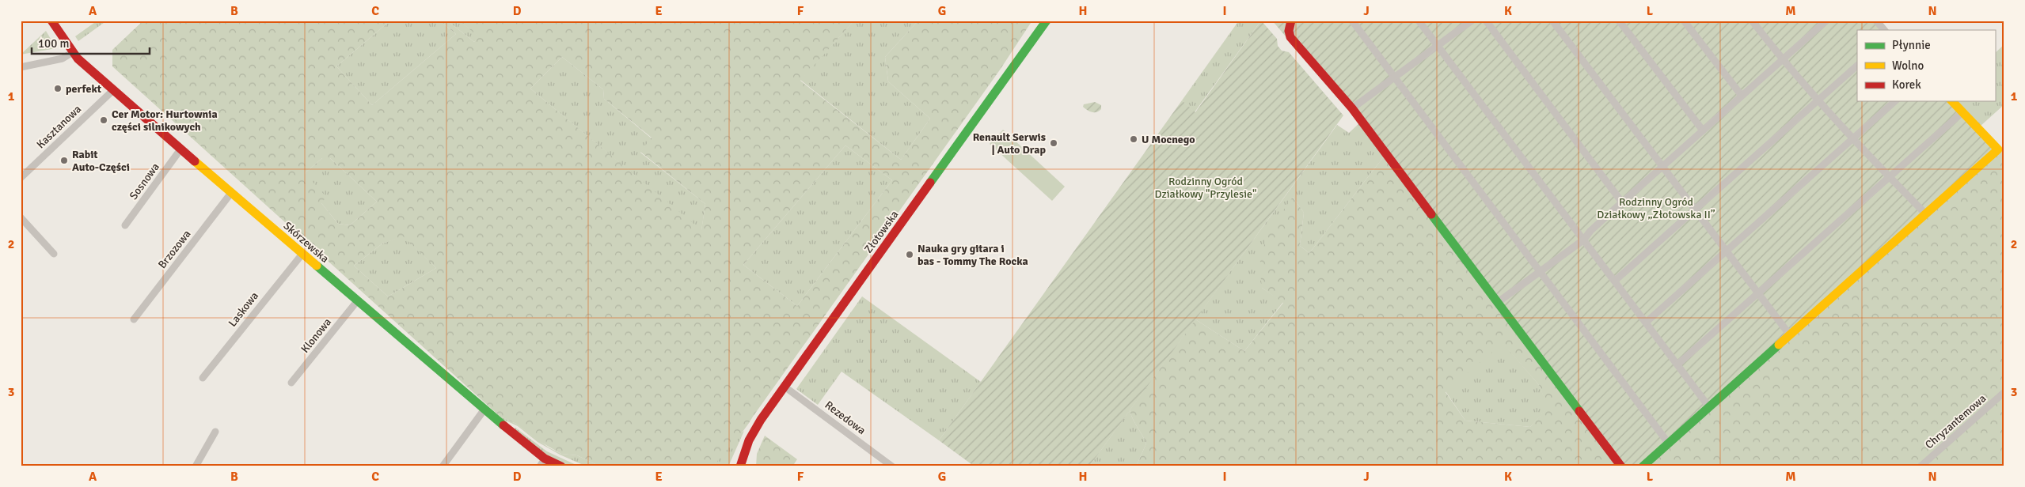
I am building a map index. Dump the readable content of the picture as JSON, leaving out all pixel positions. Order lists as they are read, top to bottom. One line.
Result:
{"streets":{"street":["Kasztanowa","Sosnowa","Złotowska","Skórzewska","Brzozowa","Laskowa","Klonowa","Rezedowa","Chryzantemowa"]},"crossings":[["Kasztanowa","Skórzewska"],["Sosnowa","Skórzewska"],["Złotowska","Rezedowa"],["Skórzewska","Brzozowa"],["Skórzewska","Laskowa"],["Skórzewska","Klonowa"]],"parks":["Rodzinny Ogród Działkowy \"Przylesie\"","Rodzinny Ogród Działkowy „Złotowska II”"],"places":["perfekt","Cer Motor: Hurtownia części silnikowych","U Mocnego","Renault Serwis | Auto Drap","Rabit Auto-Części","Nauka gry gitara i bas - Tommy The Rocka"],"legend":["Płynnie","Wolno","Korek"],"scale_bar":"100 m","grid":{"columns":["A","B","C","D","E","F","G","H","I","J","K","L","M","N"],"rows":["1","2","3"]}}
